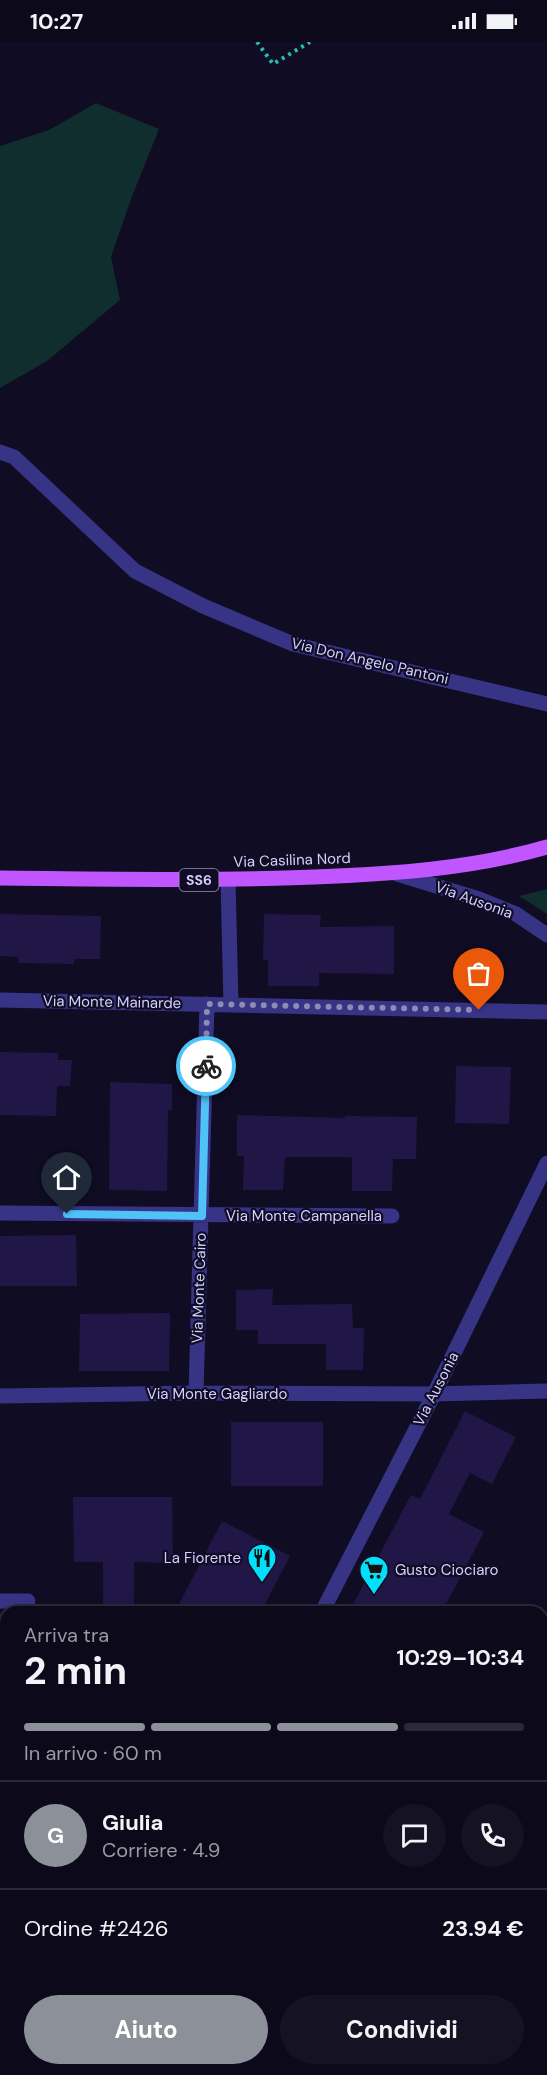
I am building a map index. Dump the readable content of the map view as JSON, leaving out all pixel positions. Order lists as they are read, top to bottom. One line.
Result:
{"streets":{"main road":["Via Casilina Nord","SS6"],"street":["Via Don Angelo Pantoni","Via Ausonia","Via Monte Mainarde","Via Monte Campanella","Via Monte Cairo","Via Monte Gagliardo"]},"crossings":[["Via Casilina Nord","Via Ausonia"],["Via Ausonia","Via Monte Gagliardo"],["Via Monte Mainarde","Via Monte Cairo"],["Via Monte Campanella","Via Monte Cairo"],["Via Monte Cairo","Via Monte Gagliardo"]],"places":{"restaurant":["La Fiorente"],"supermarket":["Gusto Ciociaro"]},"page":{"status":"10:27","heading":["2 min","Arriva tra","10:29–10:34"],"panel":["Giulia","Corriere · 4.9","Ordine #2426","23.94 €"],"bar":"In arrivo · 60 m","round":"G","buttons":["Aiuto","Condividi"]}}
